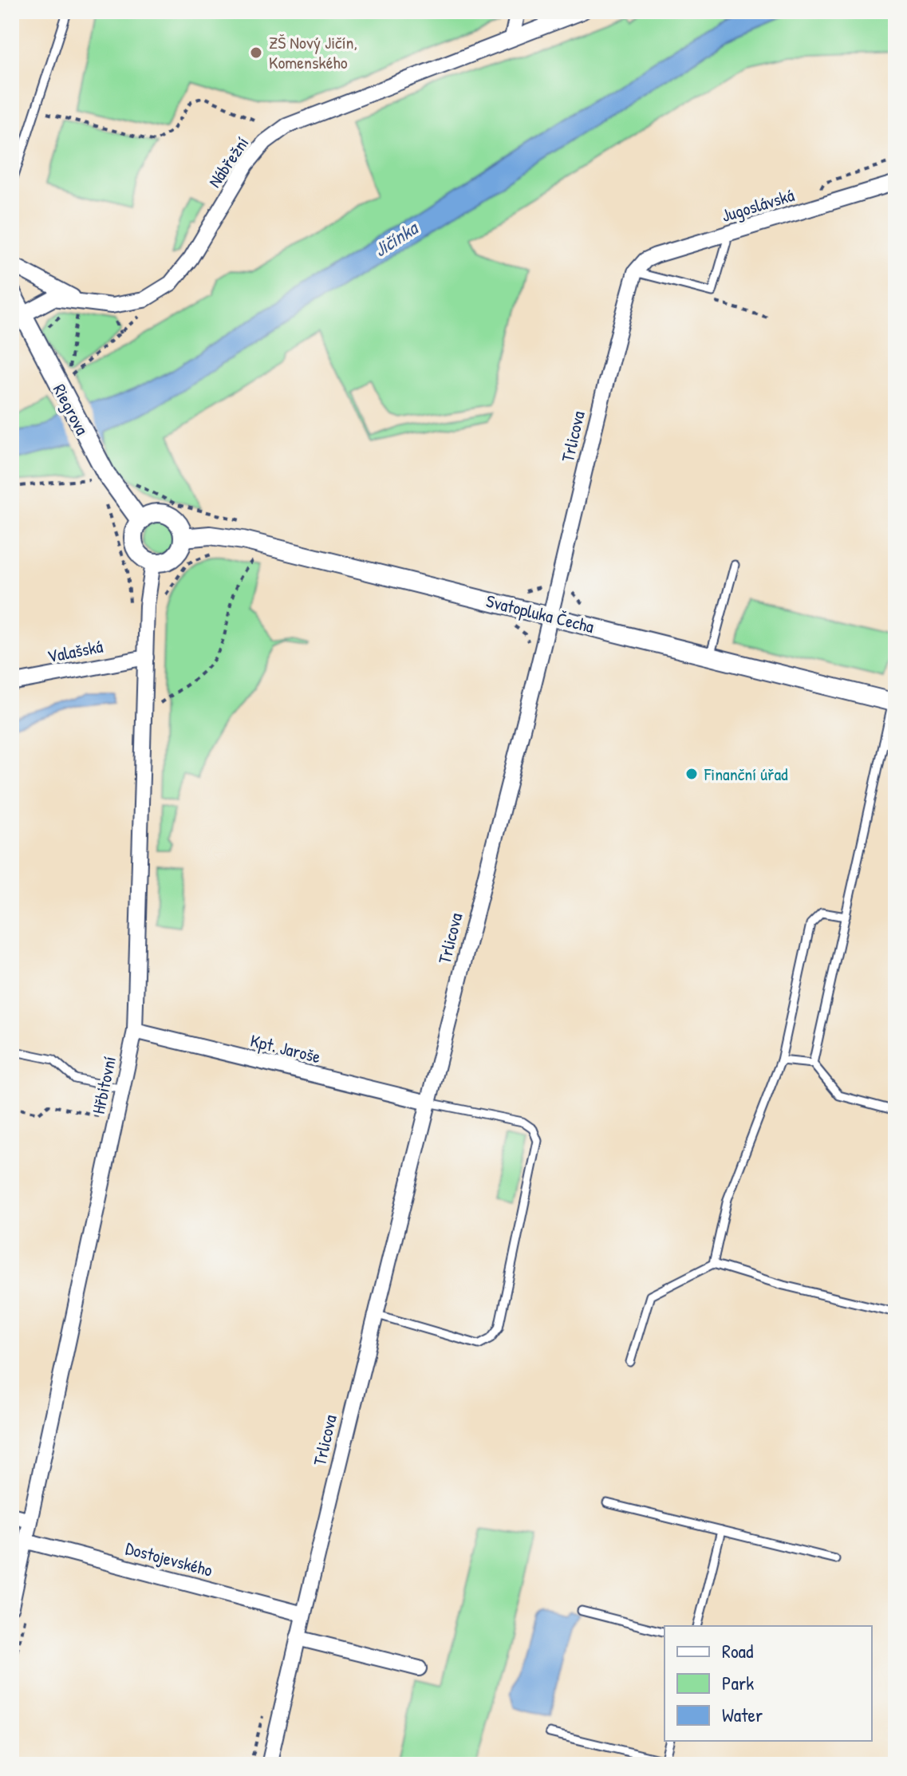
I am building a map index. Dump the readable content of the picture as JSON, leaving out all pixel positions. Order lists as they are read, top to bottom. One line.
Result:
{"streets":{"street":["Nábřežní","Jugoslávská","Riegrova","Trlicova","Svatopluka Čecha","Valašská","Kpt. Jaroše","Hřbitovní","Dostojevského"]},"crossings":[["Nábřežní","Riegrova"],["Jugoslávská","Trlicova"],["Riegrova","Svatopluka Čecha"],["Riegrova","Hřbitovní"],["Trlicova","Svatopluka Čecha"],["Trlicova","Kpt. Jaroše"],["Trlicova","Dostojevského"],["Svatopluka Čecha","Hřbitovní"],["Valašská","Hřbitovní"],["Kpt. Jaroše","Hřbitovní"],["Hřbitovní","Dostojevského"]],"water":["Jičínka"],"places":["ZŠ Nový Jičín, Komenského","Finanční úřad"],"legend":["Road","Park","Water"]}
